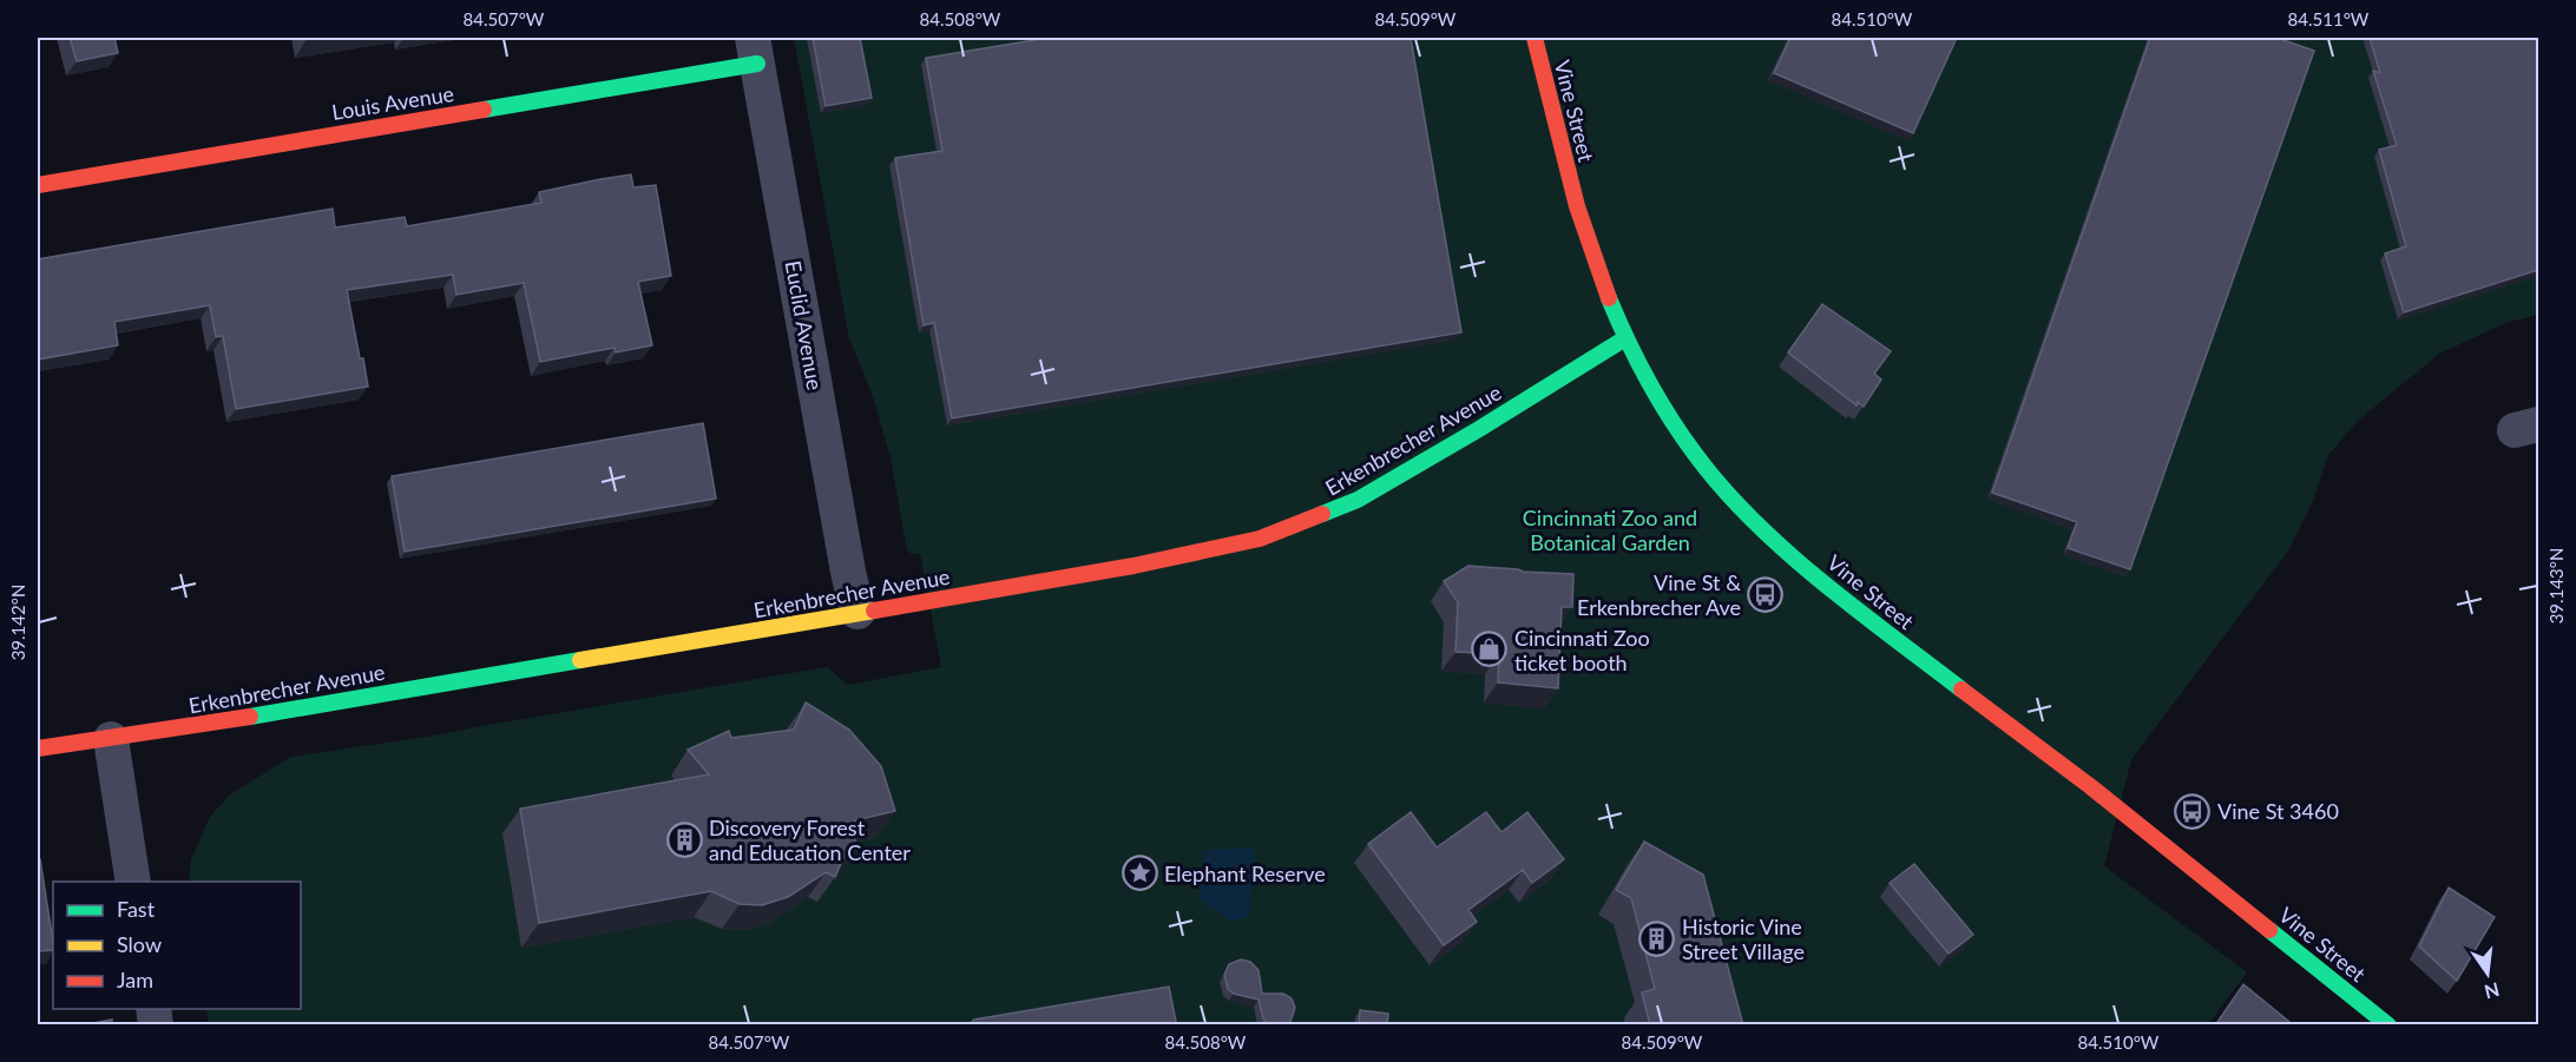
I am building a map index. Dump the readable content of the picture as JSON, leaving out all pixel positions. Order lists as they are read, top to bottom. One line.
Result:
{"streets":{"street":["Louis Avenue","Vine Street","Euclid Avenue","Erkenbrecher Avenue"]},"crossings":[["Louis Avenue","Euclid Avenue"],["Vine Street","Erkenbrecher Avenue"],["Euclid Avenue","Erkenbrecher Avenue"]],"parks":["Cincinnati Zoo and Botanical Garden"],"places":{"bus stop":["Vine St & Erkenbrecher Ave","Vine St 3460"],"shop":["Cincinnati Zoo ticket booth"],"building":["Discovery Forest and Education Center","Historic Vine Street Village"],"place":["Elephant Reserve"]},"legend":["Fast","Slow","Jam"],"north":"bottom","coordinates":["84.507°W","84.508°W","84.509°W","84.510°W","84.511°W","39.143°N","39.142°N"]}
